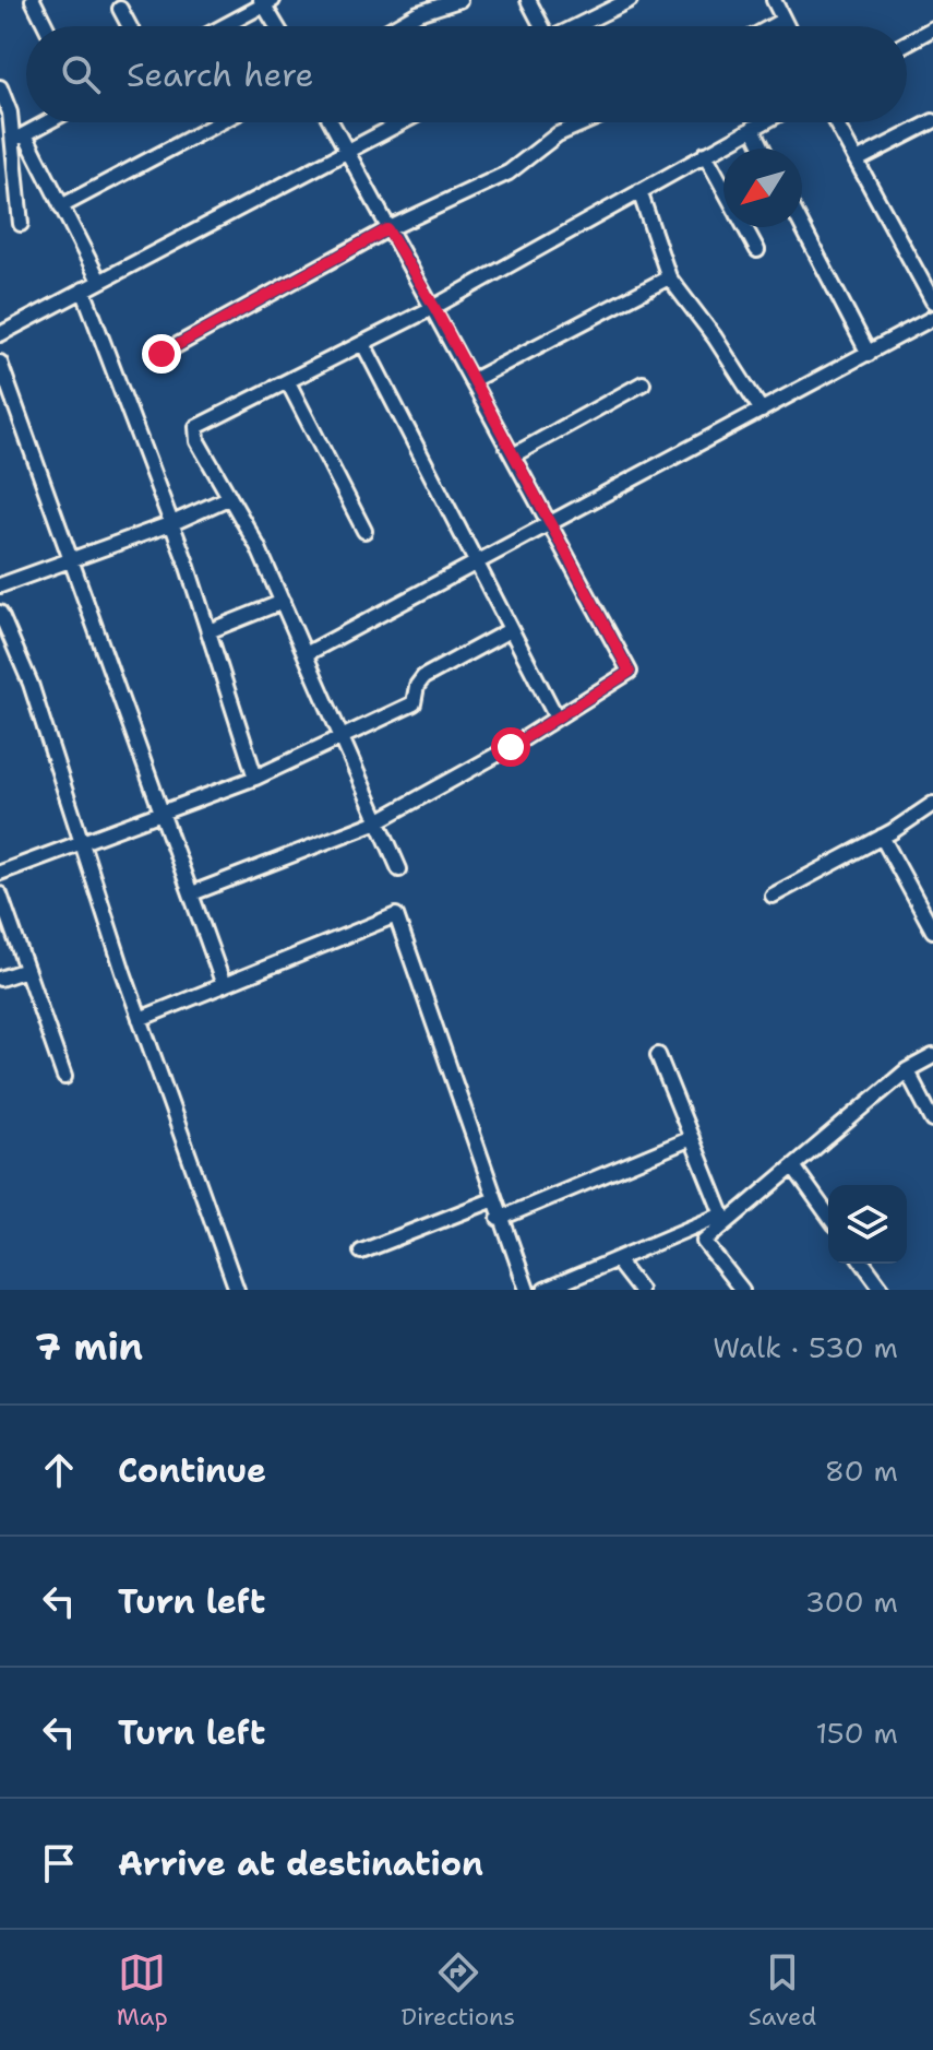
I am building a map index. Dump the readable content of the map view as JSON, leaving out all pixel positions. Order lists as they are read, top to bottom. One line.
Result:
{"north":"bottom left","page":{"search":"Search here","heading":["7 min","Walk · 530 m"],"list":[["Continue","80 m"],["Turn left","300 m"],["Turn left","150 m"],"Arrive at destination"],"nav":["Map","Directions","Saved"]}}
